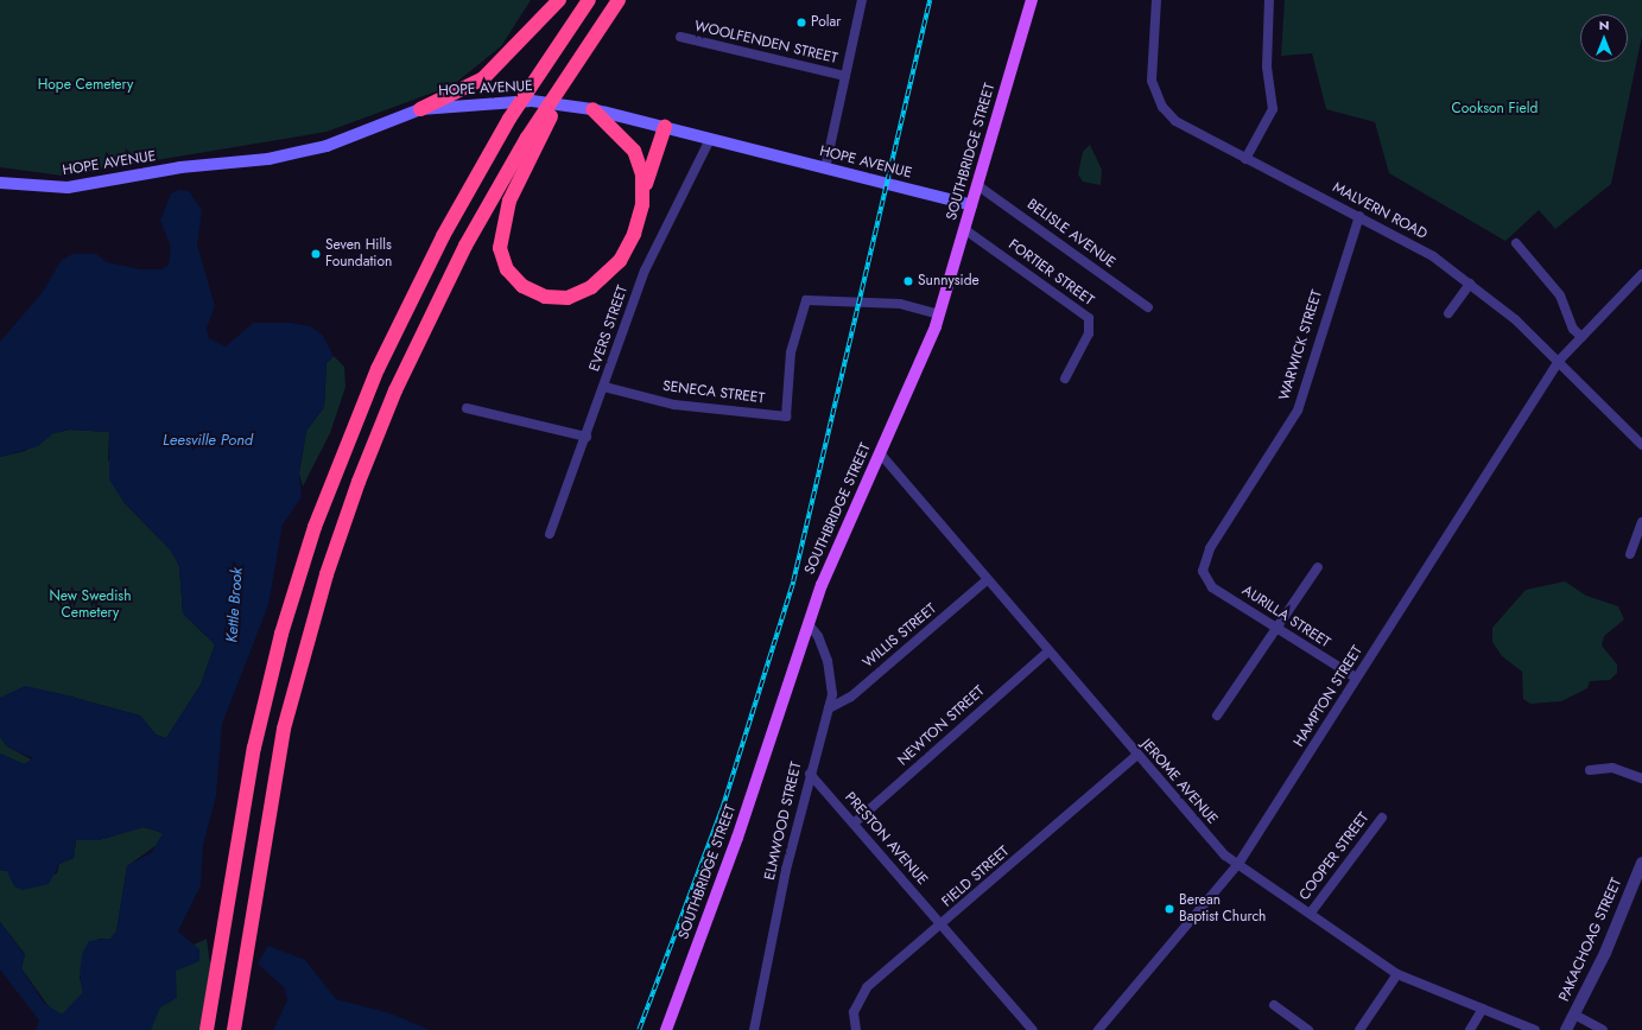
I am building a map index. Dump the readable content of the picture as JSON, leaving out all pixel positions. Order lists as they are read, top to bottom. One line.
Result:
{"streets":{"main road":["HOPE AVENUE","SOUTHBRIDGE STREET"],"street":["WOOLFENDEN STREET","MALVERN ROAD","BELISLE AVENUE","FORTIER STREET","EVERS STREET","WARWICK STREET","SENECA STREET","AURILLA STREET","WILLIS STREET","HAMPTON STREET","NEWTON STREET","JEROME AVENUE","ELMWOOD STREET","PRESTON AVENUE","COOPER STREET","FIELD STREET","PAKACHOAG STREET"]},"crossings":[["HOPE AVENUE","SOUTHBRIDGE STREET"],["HOPE AVENUE","EVERS STREET"],["SOUTHBRIDGE STREET","BELISLE AVENUE"],["SOUTHBRIDGE STREET","FORTIER STREET"],["SOUTHBRIDGE STREET","SENECA STREET"],["SOUTHBRIDGE STREET","JEROME AVENUE"],["SOUTHBRIDGE STREET","ELMWOOD STREET"],["MALVERN ROAD","WARWICK STREET"],["MALVERN ROAD","HAMPTON STREET"],["EVERS STREET","SENECA STREET"],["WARWICK STREET","AURILLA STREET"],["AURILLA STREET","HAMPTON STREET"],["WILLIS STREET","JEROME AVENUE"],["WILLIS STREET","ELMWOOD STREET"],["HAMPTON STREET","JEROME AVENUE"],["NEWTON STREET","JEROME AVENUE"],["NEWTON STREET","PRESTON AVENUE"],["JEROME AVENUE","COOPER STREET"],["JEROME AVENUE","FIELD STREET"],["ELMWOOD STREET","PRESTON AVENUE"],["PRESTON AVENUE","FIELD STREET"]],"water":["Leesville Pond","Kettle Brook"],"parks":["Hope Cemetery","Cookson Field","New Swedish Cemetery"],"places":["Polar","Seven Hills Foundation","Sunnyside","Berean Baptist Church"],"north":"top"}
